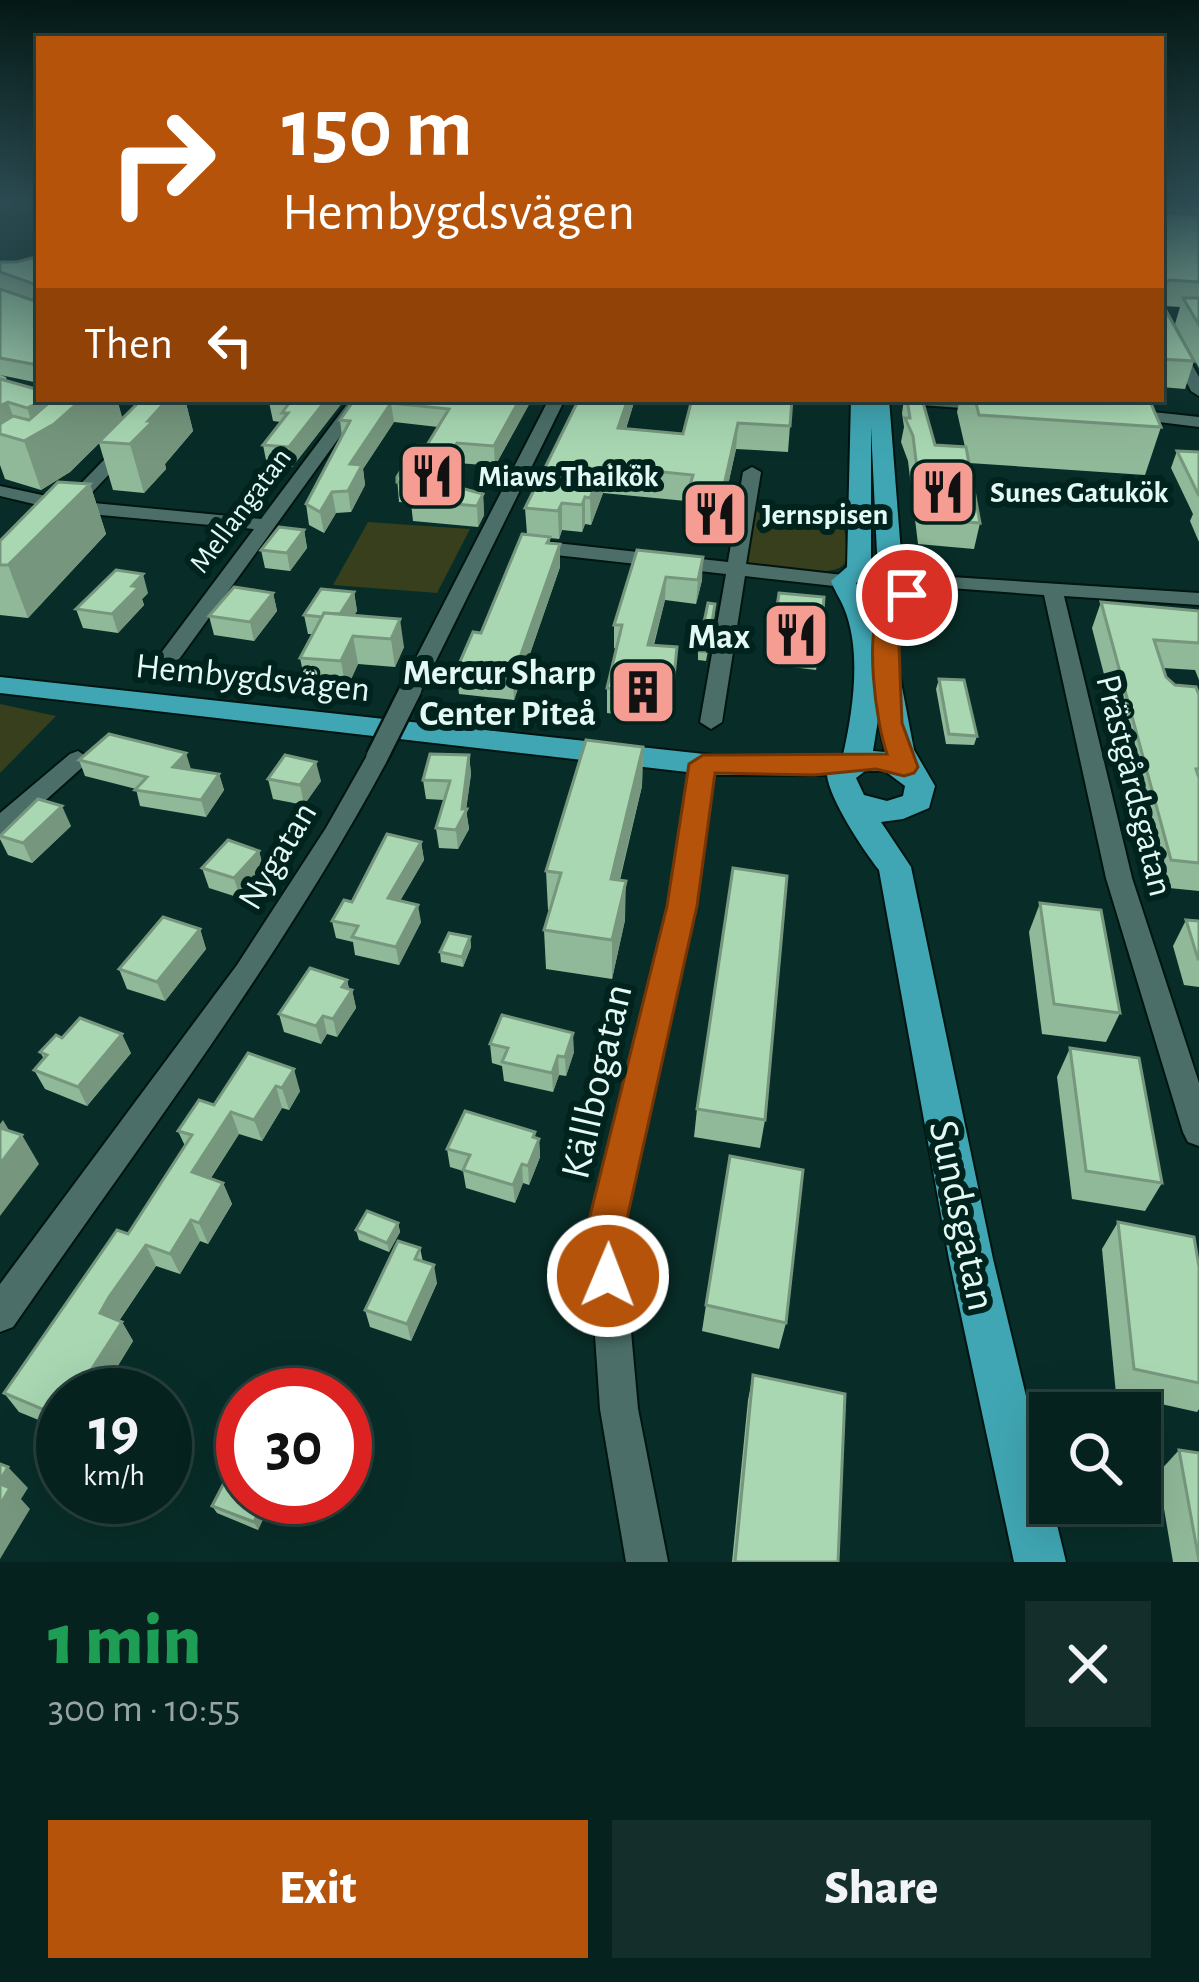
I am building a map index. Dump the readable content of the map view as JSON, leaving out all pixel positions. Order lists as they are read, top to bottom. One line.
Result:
{"streets":{"main road":["Hembygdsvägen","Sundsgatan"],"street":["Mellangatan","Prästgårdsgatan","Nygatan","Källbogatan"]},"crossings":[["Hembygdsvägen","Källbogatan"],["Hembygdsvägen","Sundsgatan"]],"places":{"restaurant":["Miaws Thaikök","Sunes Gatukök","Jernspisen","Max"],"building":["Mercur Sharp Center Piteå"]},"page":{"turn":["150 m","Hembygdsvägen"],"then":"Then","speed":"19 km/h","limit":"30","heading":["1 min","300 m · 10:55"],"buttons":["Exit","Share"]}}
